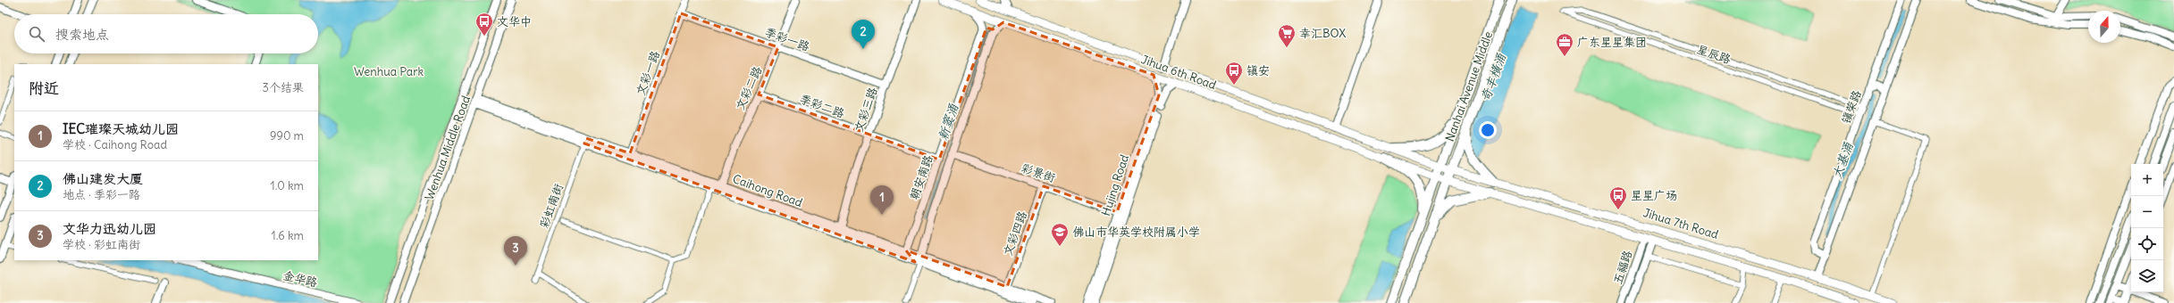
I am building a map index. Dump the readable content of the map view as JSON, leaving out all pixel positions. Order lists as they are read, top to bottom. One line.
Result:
{"streets":{"highway":["Nanhai Avenue Middle"],"main road":["Jihua 6th Road","Jihua 7th Road"],"street":["季彩一路","星辰路","文彩一路","文彩二路","季彩二路","镇荣路","文彩三路","Wenhua Middle Road","彩景街","朝安南路","Hujing Road","Caihong Road","彩虹南街","文彩四路","五福路","金华路"]},"crossings":[["季彩一路","文彩一路"],["季彩一路","文彩二路"],["季彩一路","文彩三路"],["星辰路","镇荣路"],["Jihua 6th Road","Nanhai Avenue Middle"],["Jihua 6th Road","朝安南路"],["Jihua 6th Road","Hujing Road"],["Jihua 6th Road","Jihua 7th Road"],["文彩一路","Caihong Road"],["Nanhai Avenue Middle","Jihua 7th Road"],["文彩二路","季彩二路"],["文彩二路","Caihong Road"],["季彩二路","文彩三路"],["季彩二路","朝安南路"],["文彩三路","Caihong Road"],["Wenhua Middle Road","Caihong Road"],["彩景街","朝安南路"],["彩景街","Hujing Road"],["彩景街","文彩四路"],["朝安南路","Caihong Road"],["Caihong Road","彩虹南街"],["Caihong Road","文彩四路"],["Jihua 7th Road","五福路"]],"water":["奇丰横涌","新窦涌","大基涌"],"parks":["Wenhua Park"],"places":{"bus stop":["文华中","镇安","星星广场"],"supermarket":["幸汇BOX"],"office":["广东星星集团"],"school or university":["佛山市华英学校附属小学"]},"north":"top","page":{"search":"搜索地点","pins":["2","1","3"],"heading":["附近","3个结果"],"list":[{"mark":"1","name":"IEC璀璨天城幼儿园","note":"学校 · Caihong Road","value":"990 m"},{"mark":"2","name":"佛山建发大厦","note":"地点 · 季彩一路","value":"1.0 km"},{"mark":"3","name":"文华力迅幼儿园","note":"学校 · 彩虹南街","value":"1.6 km"}],"map_buttons":["+","−"]}}
